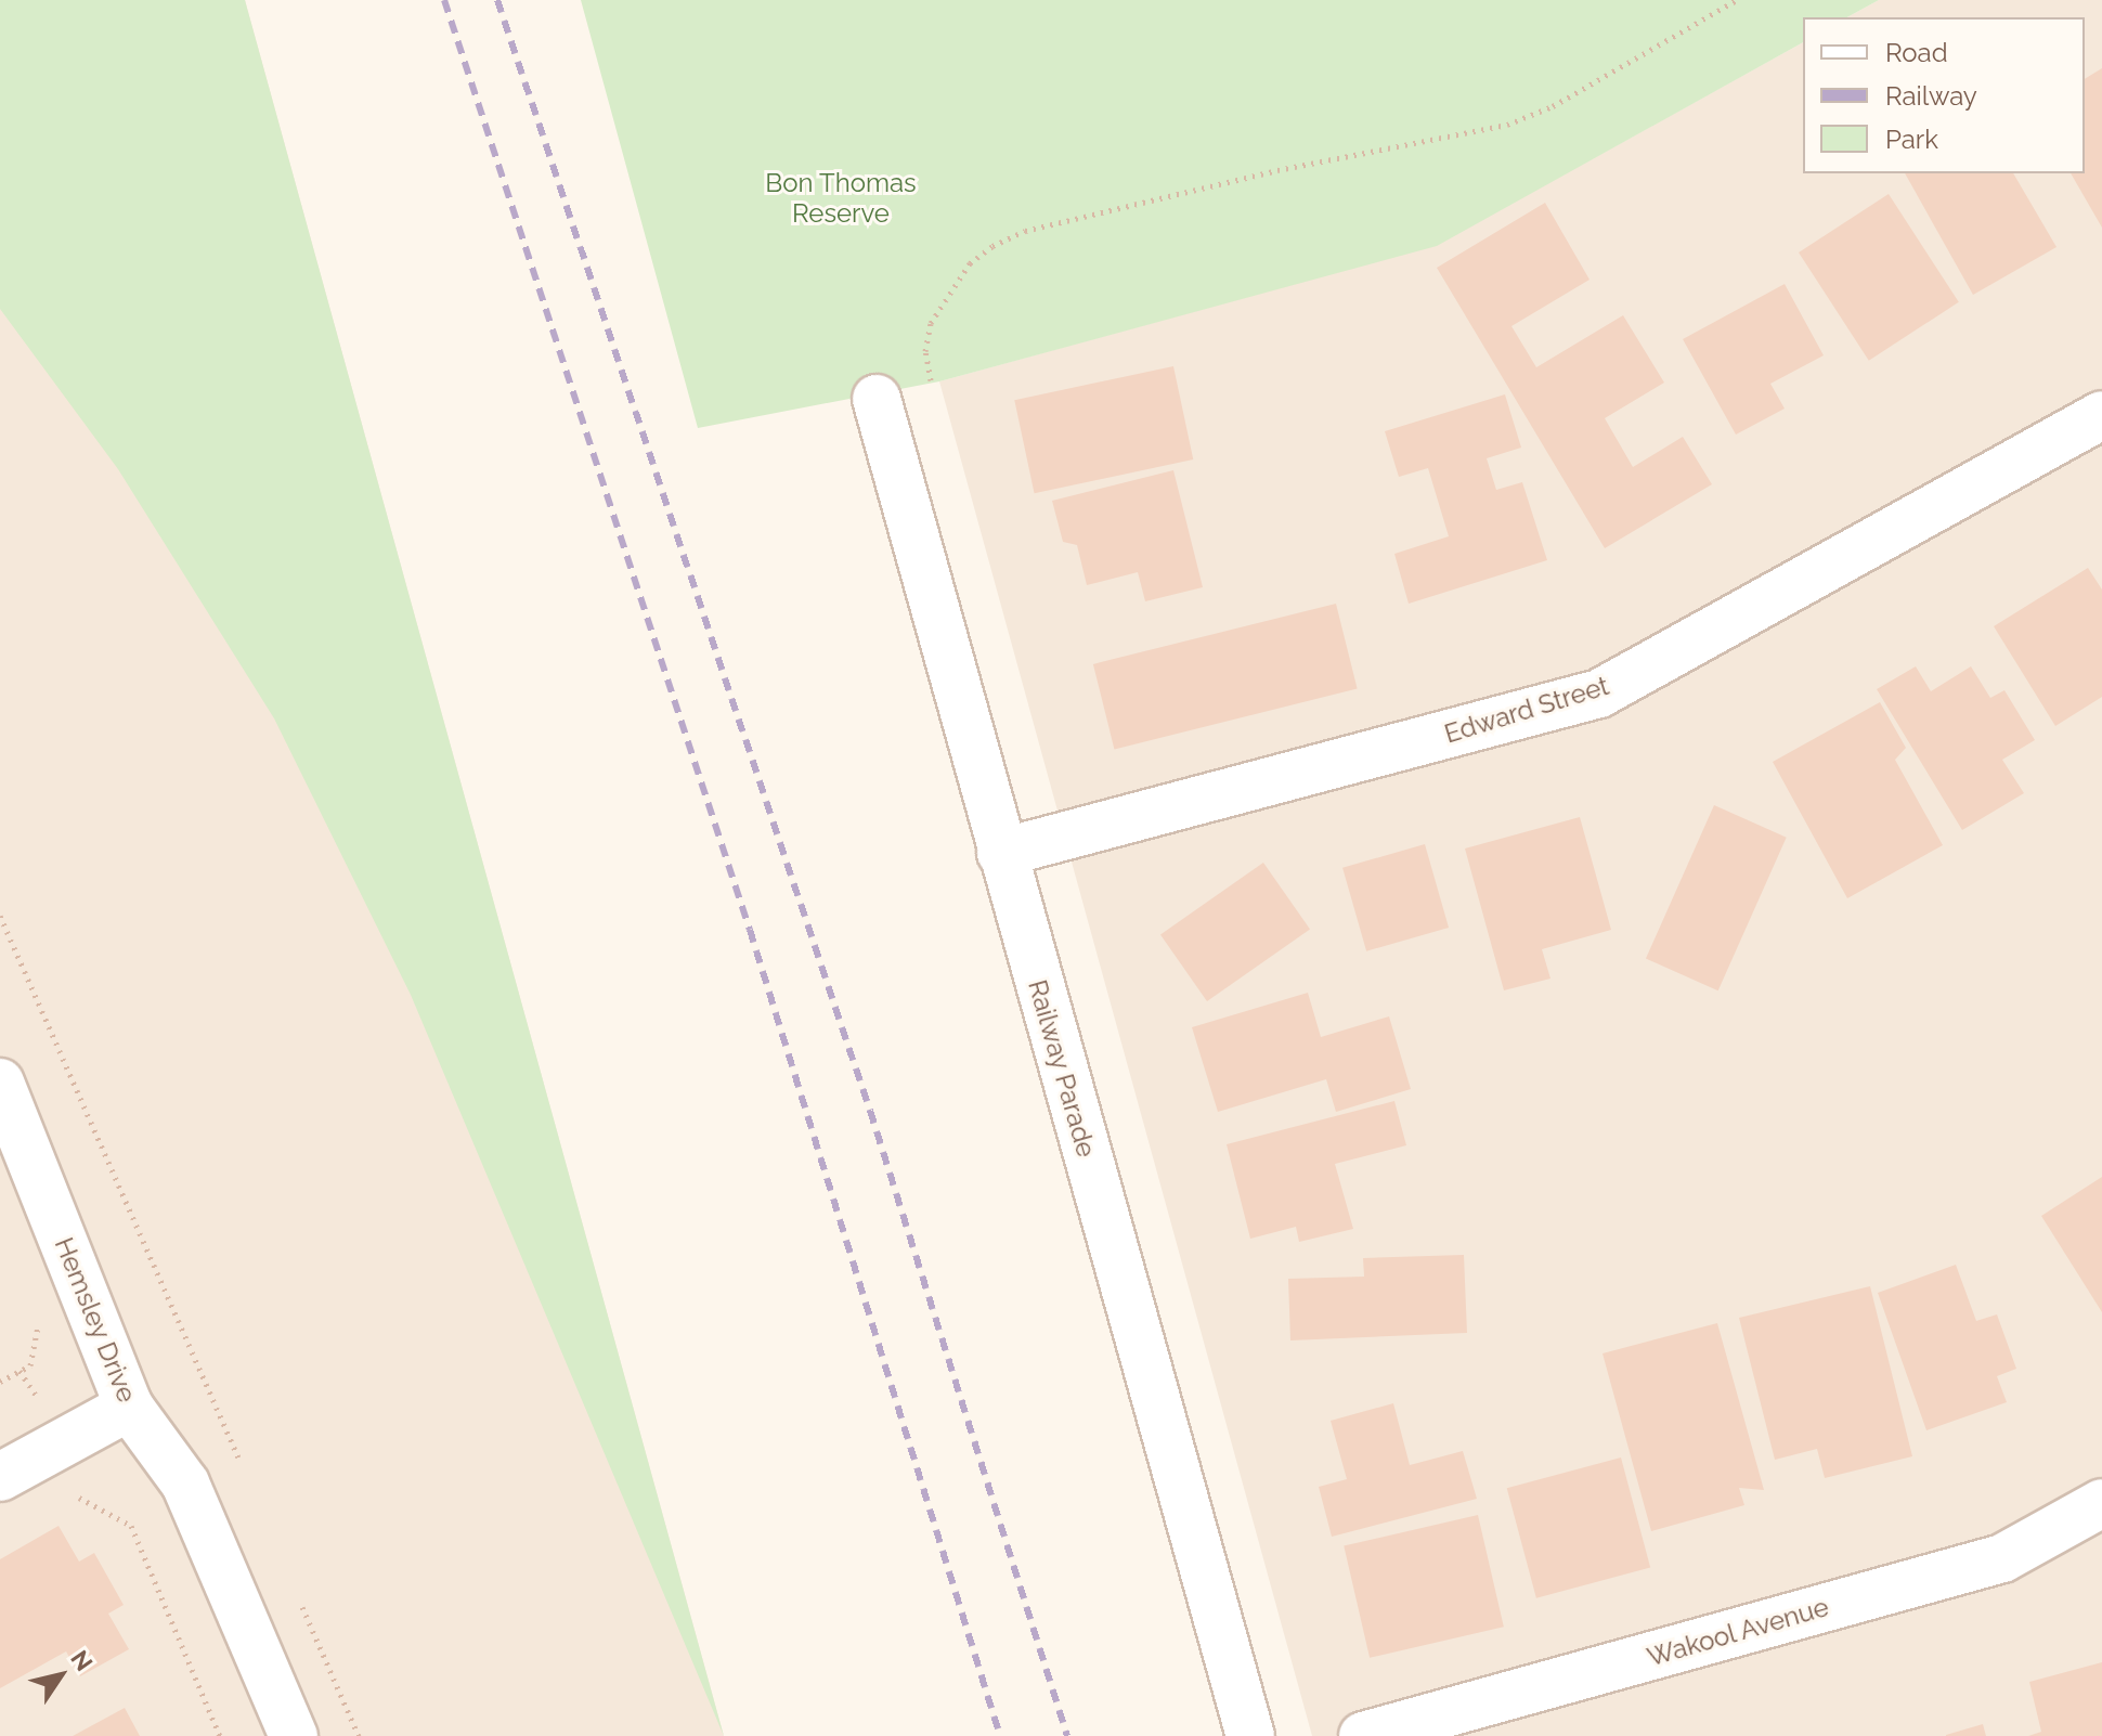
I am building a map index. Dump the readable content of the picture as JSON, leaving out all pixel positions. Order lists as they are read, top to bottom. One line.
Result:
{"streets":{"street":["Edward Street","Railway Parade","Hemsley Drive","Wakool Avenue"]},"crossings":[["Edward Street","Railway Parade"]],"parks":["Bon Thomas Reserve"],"legend":["Road","Railway","Park"],"north":"top right"}
